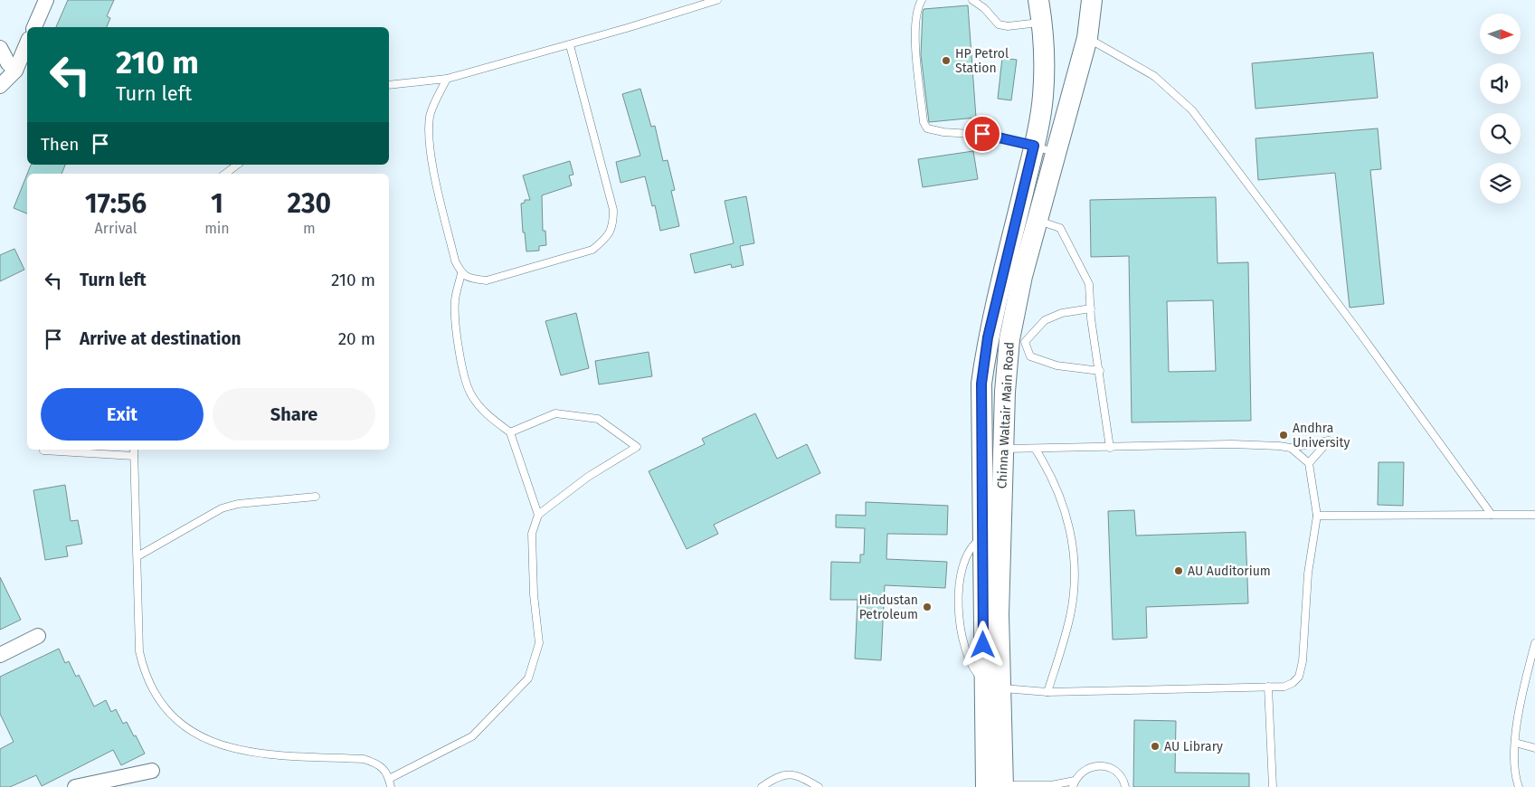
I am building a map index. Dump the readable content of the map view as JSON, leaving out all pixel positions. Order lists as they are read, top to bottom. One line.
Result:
{"streets":{"street":["Chinna Waltair Main Road"]},"places":["HP Petrol Station","Andhra University","AU Auditorium","Hindustan Petroleum","AU Library"],"north":"right","page":{"turn":["210 m","Turn left"],"then":"Then","eta":["17:56","Arrival","1","min","230","m"],"list":[{"name":"Turn left","value":"210 m"},{"name":"Arrive at destination","value":"20 m"}],"buttons":["Exit","Share"]}}
